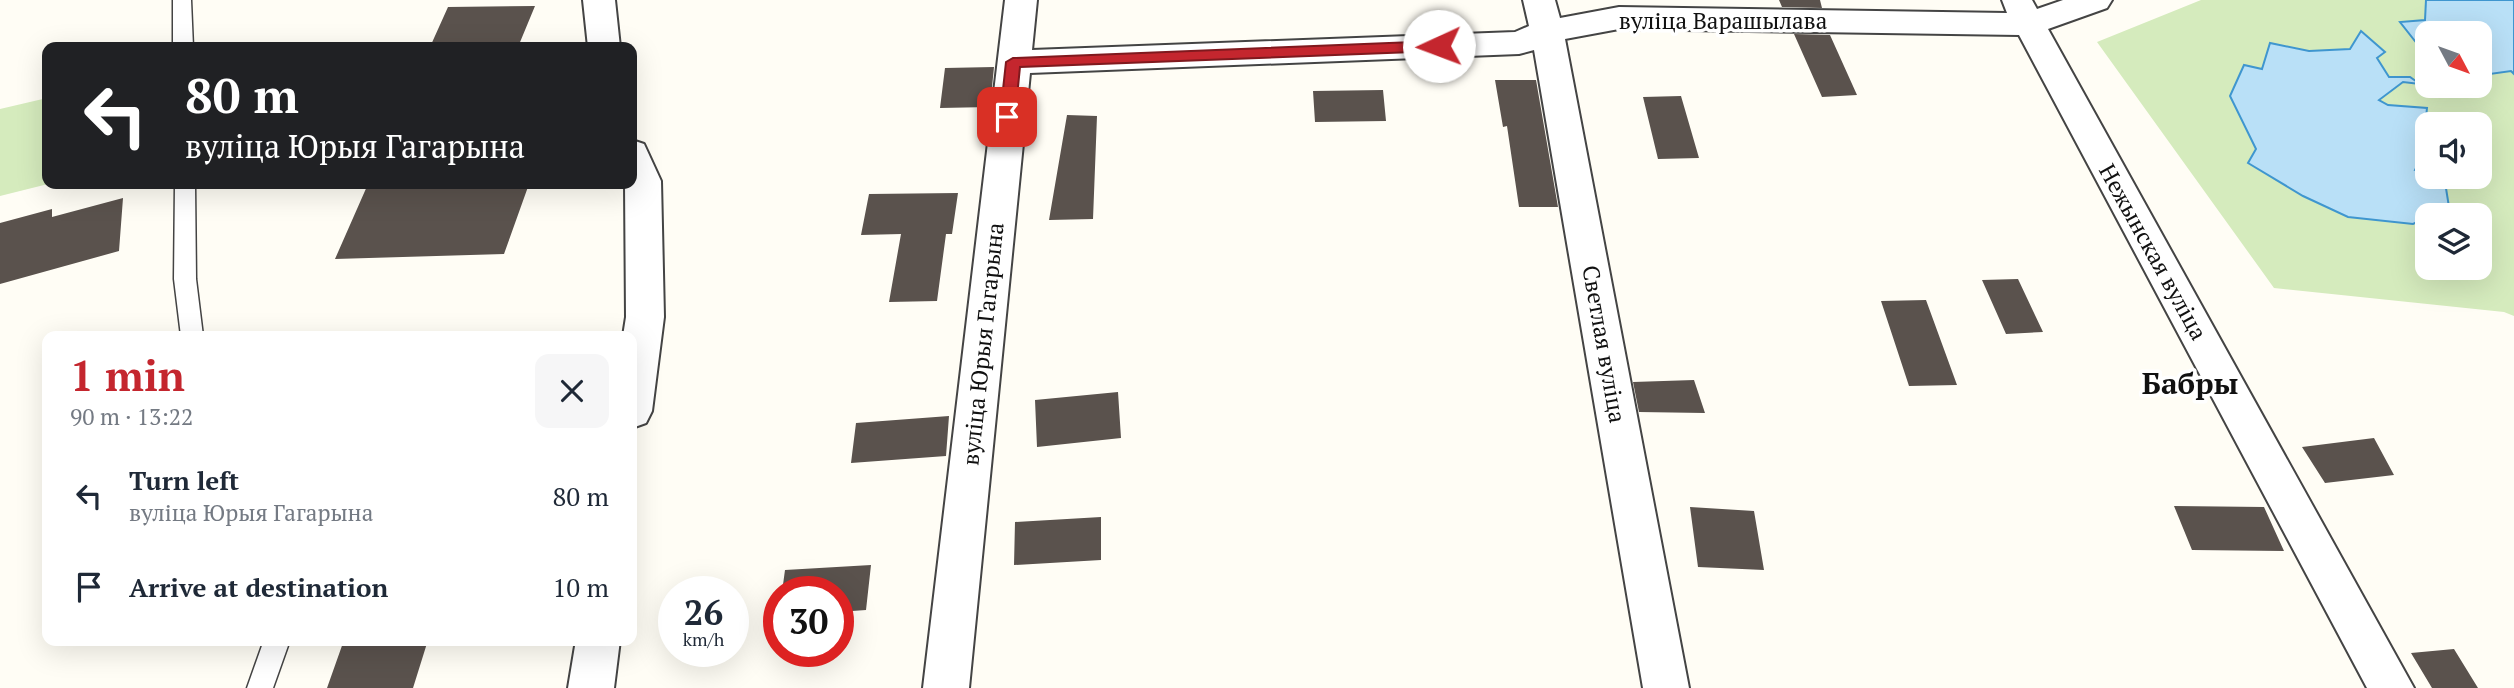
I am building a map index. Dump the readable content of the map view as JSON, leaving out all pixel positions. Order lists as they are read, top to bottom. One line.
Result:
{"streets":{"street":["вуліца Варашылава","Нежынская вуліца","вуліца Юрыя Гагарына","Светлая вуліца"]},"crossings":[["вуліца Варашылава","Нежынская вуліца"],["вуліца Варашылава","вуліца Юрыя Гагарына"],["вуліца Варашылава","Светлая вуліца"]],"districts":["Бабры"],"north":"bottom right","page":{"turn":["80 m","вуліца Юрыя Гагарына"],"heading":["1 min","90 m · 13:22"],"list":[{"name":"Turn left","note":"вуліца Юрыя Гагарына","value":"80 m"},{"name":"Arrive at destination","value":"10 m"}],"speed":"26 km/h","limit":"30"}}
